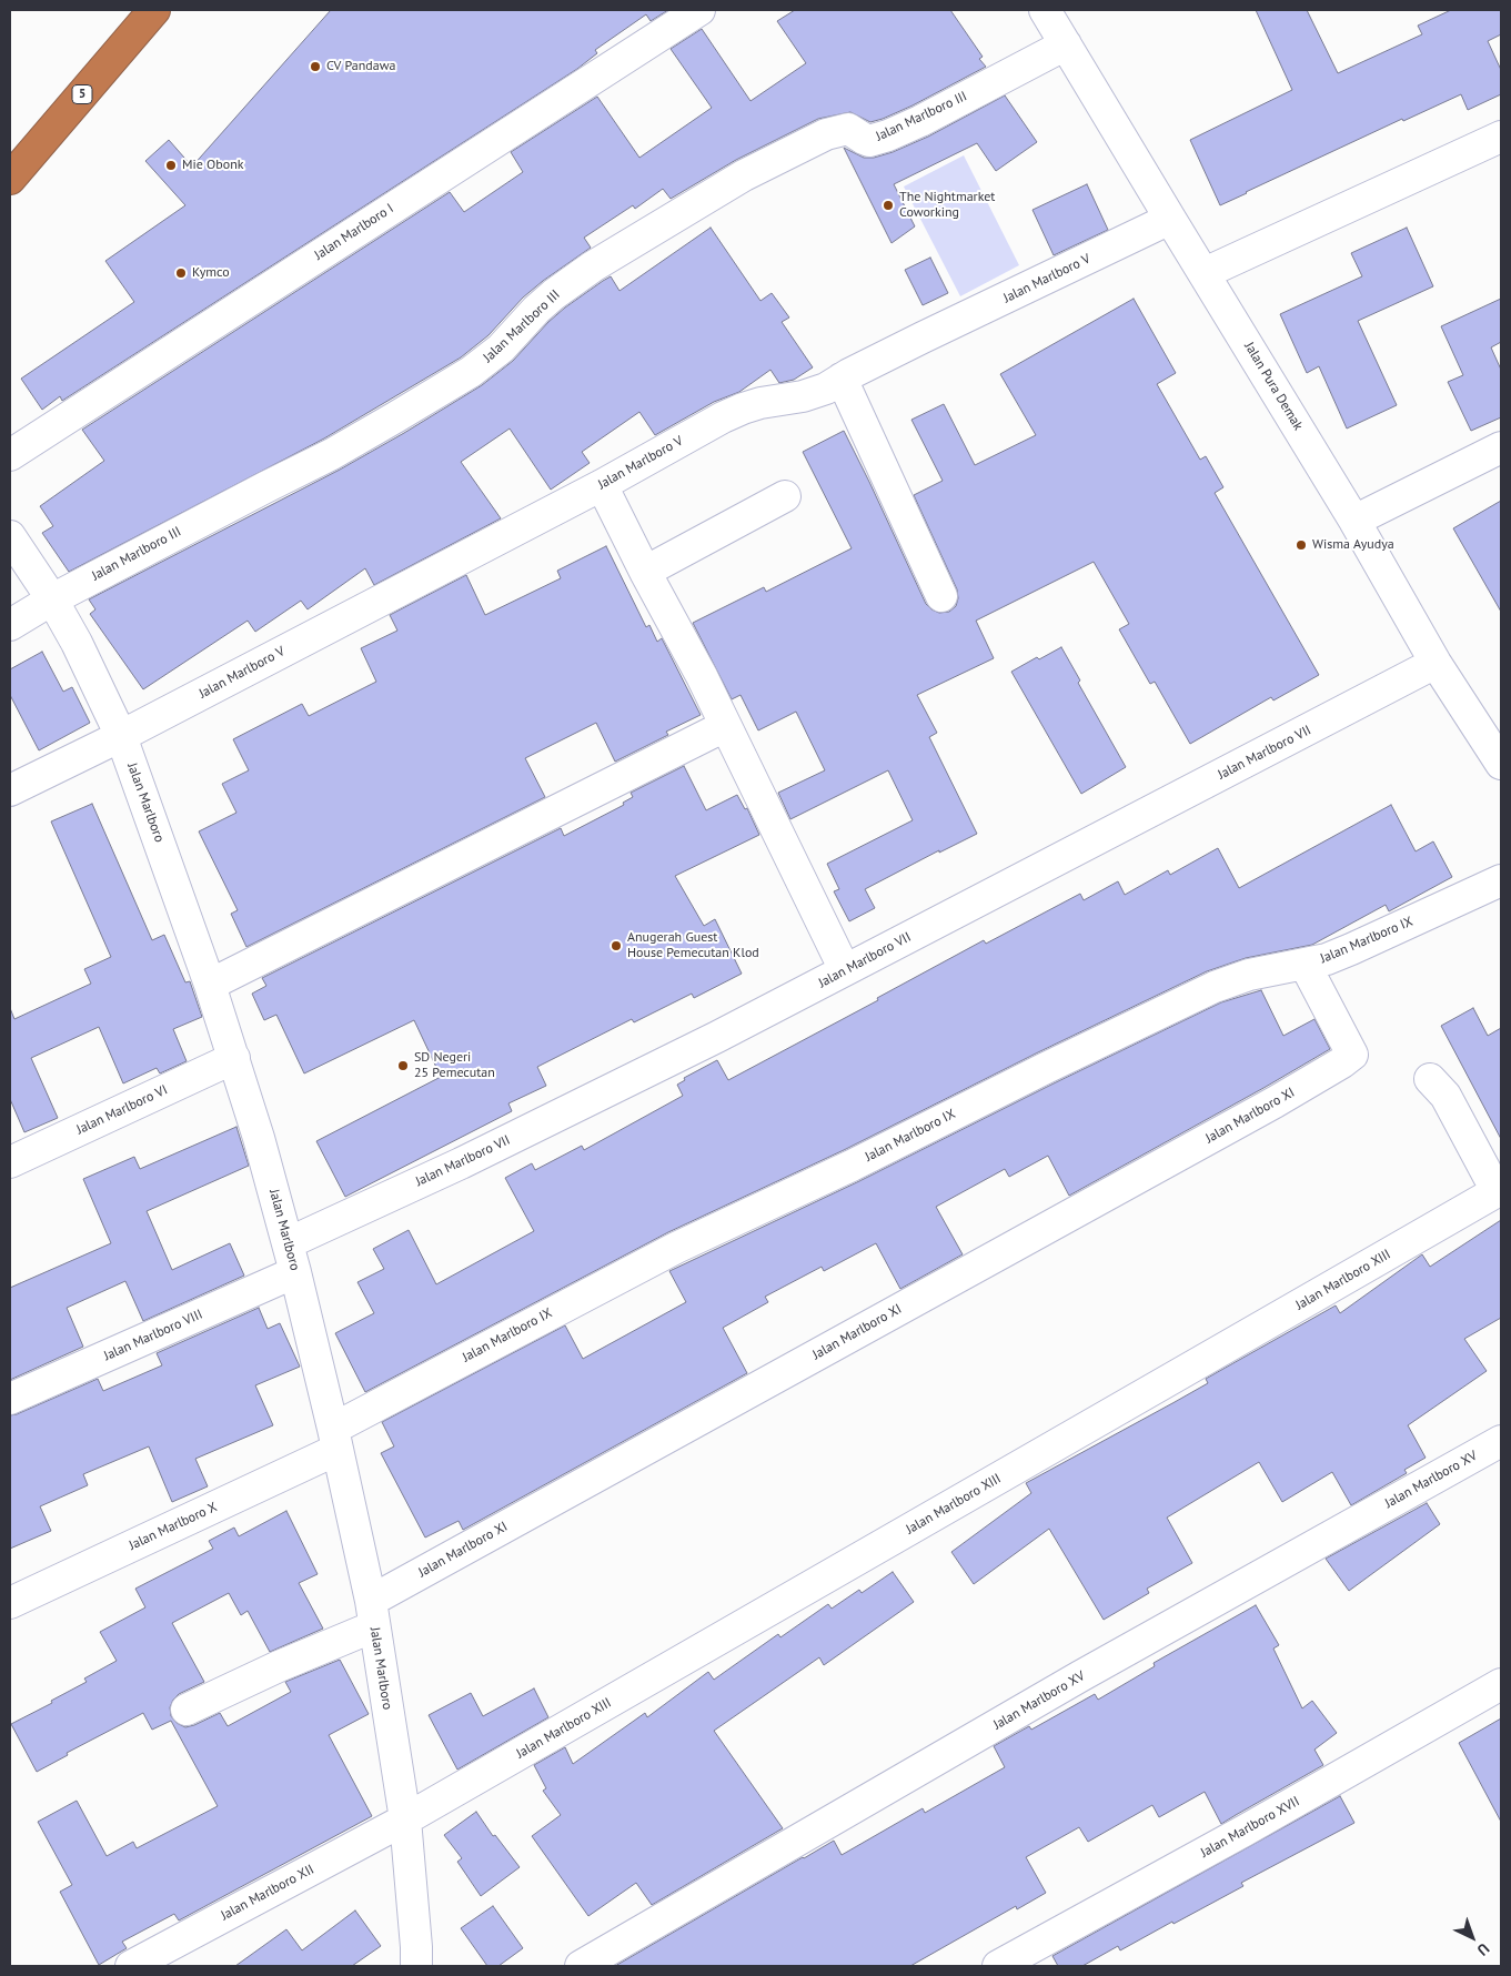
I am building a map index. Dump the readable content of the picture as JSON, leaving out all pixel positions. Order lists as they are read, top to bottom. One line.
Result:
{"streets":{"highway":["5"],"street":["Jalan Marlboro III","Jalan Marlboro I","Jalan Marlboro V","Jalan Pura Demak","Jalan Marlboro VII","Jalan Marlboro","Jalan Marlboro IX","Jalan Marlboro VI","Jalan Marlboro XI","Jalan Marlboro XIII","Jalan Marlboro VIII","Jalan Marlboro XV","Jalan Marlboro X","Jalan Marlboro XVII","Jalan Marlboro XII"]},"crossings":[["Jalan Marlboro III","Jalan Pura Demak"],["Jalan Marlboro III","Jalan Marlboro"],["Jalan Marlboro V","Jalan Pura Demak"],["Jalan Marlboro V","Jalan Marlboro"],["Jalan Pura Demak","Jalan Marlboro VII"],["Jalan Marlboro VII","Jalan Marlboro"],["Jalan Marlboro","Jalan Marlboro IX"],["Jalan Marlboro","Jalan Marlboro VI"],["Jalan Marlboro","Jalan Marlboro XI"],["Jalan Marlboro","Jalan Marlboro XIII"],["Jalan Marlboro","Jalan Marlboro VIII"],["Jalan Marlboro","Jalan Marlboro X"],["Jalan Marlboro","Jalan Marlboro XII"],["Jalan Marlboro IX","Jalan Marlboro XI"],["Jalan Marlboro IX","Jalan Marlboro X"],["Jalan Marlboro XIII","Jalan Marlboro XII"]],"places":["CV Pandawa","Mie Obonk","The Nightmarket Coworking","Kymco","Wisma Ayudya","Anugerah Guest House Pemecutan Klod","SD Negeri 25 Pemecutan"],"north":"bottom right"}
